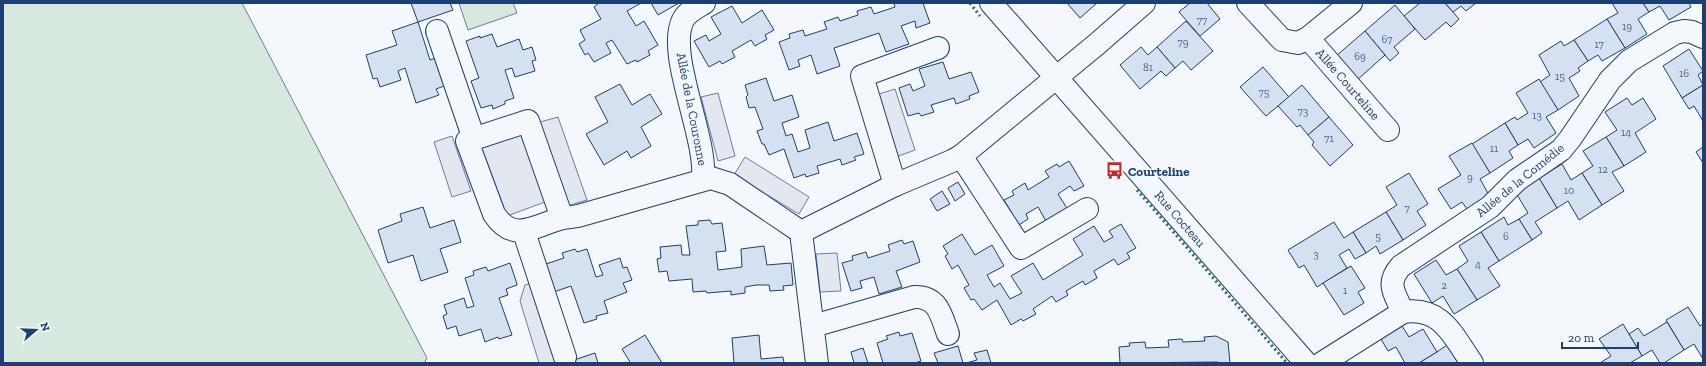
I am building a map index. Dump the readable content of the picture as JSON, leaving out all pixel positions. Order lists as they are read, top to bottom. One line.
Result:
{"streets":{"street":["Allée Courteline","Allée de la Couronne","Allée de la Comédie","Rue Cocteau"]},"places":{"bus stop":["Courteline"]},"house_numbers":["77","19","67","79","17","69","81","16","15","75","73","13","14","71","11","12","9","10","7","5","6","3","4","2","1"],"scale_bar":"20 m","north":"right"}
